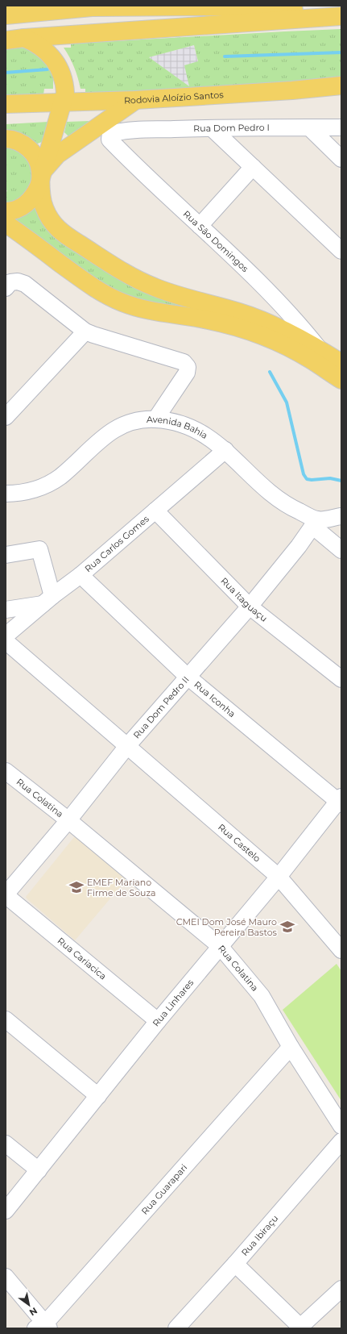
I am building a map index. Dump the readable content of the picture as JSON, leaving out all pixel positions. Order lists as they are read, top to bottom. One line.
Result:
{"streets":{"main road":["Rodovia Aloízio Santos"],"street":["Rua Dom Pedro I","Rua São Domingos","Avenida Bahia","Rua Carlos Gomes","Rua Itaguaçu","Rua Iconha","Rua Dom Pedro II","Rua Colatina","Rua Castelo","Rua Cariacica","Rua Linhares","Rua Guarapari","Rua Ibiraçu"]},"crossings":[["Rua Dom Pedro I","Rua São Domingos"],["Avenida Bahia","Rua Carlos Gomes"],["Avenida Bahia","Rua Dom Pedro II"],["Rua Carlos Gomes","Rua Itaguaçu"],["Rua Carlos Gomes","Rua Iconha"],["Rua Itaguaçu","Rua Dom Pedro II"],["Rua Iconha","Rua Dom Pedro II"],["Rua Iconha","Rua Linhares"],["Rua Dom Pedro II","Rua Colatina"],["Rua Dom Pedro II","Rua Castelo"],["Rua Dom Pedro II","Rua Cariacica"],["Rua Colatina","Rua Linhares"],["Rua Colatina","Rua Guarapari"],["Rua Castelo","Rua Linhares"],["Rua Cariacica","Rua Linhares"]],"places":{"school or university":["EMEF Mariano Firme de Souza","CMEI Dom José Mauro Pereira Bastos"]},"north":"bottom right"}
